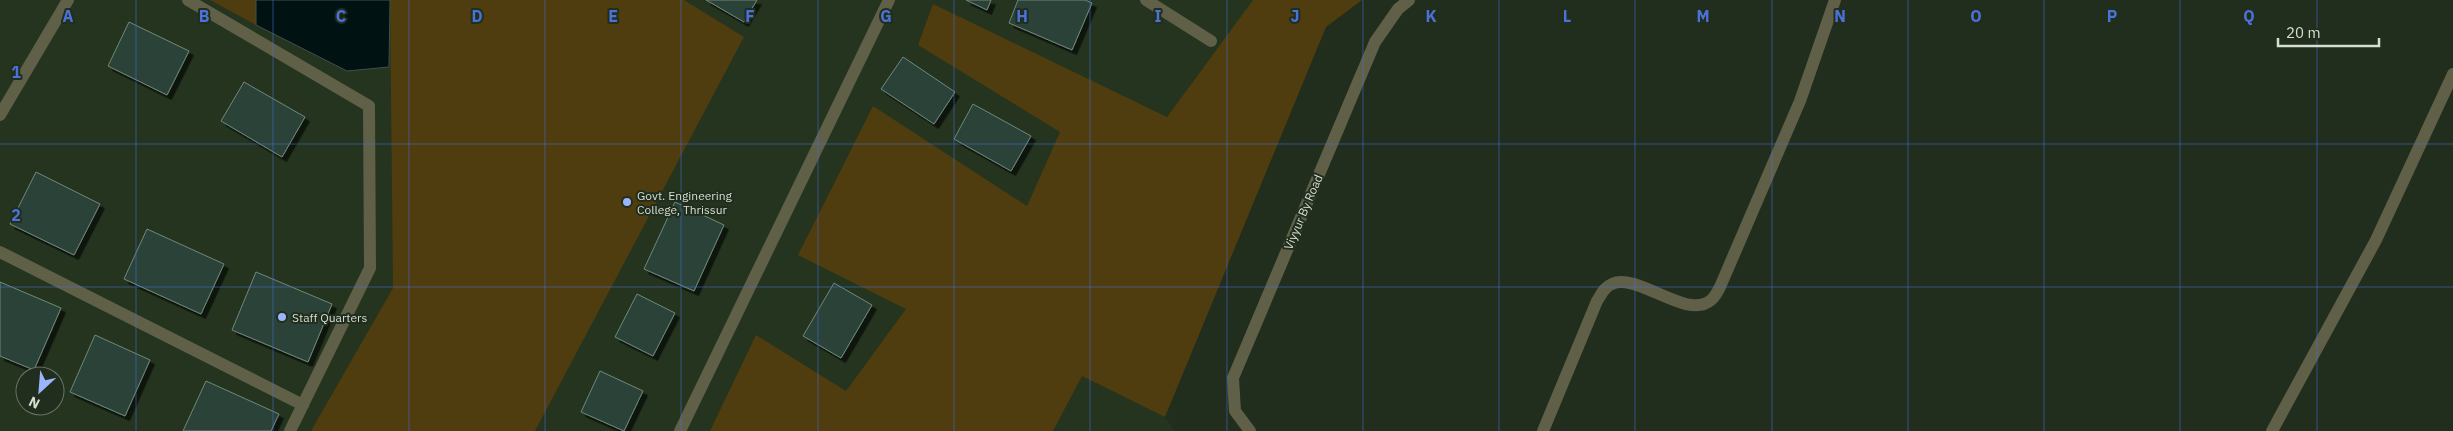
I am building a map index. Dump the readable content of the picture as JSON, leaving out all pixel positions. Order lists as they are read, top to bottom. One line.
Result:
{"streets":{"street":["Viyyur By Road"]},"places":["Govt. Engineering College, Thrissur","Staff Quarters"],"scale_bar":"20 m","north":"bottom left","grid":{"columns":["A","B","C","D","E","F","G","H","I","J","K","L","M","N","O","P","Q"],"rows":["1","2"]}}
